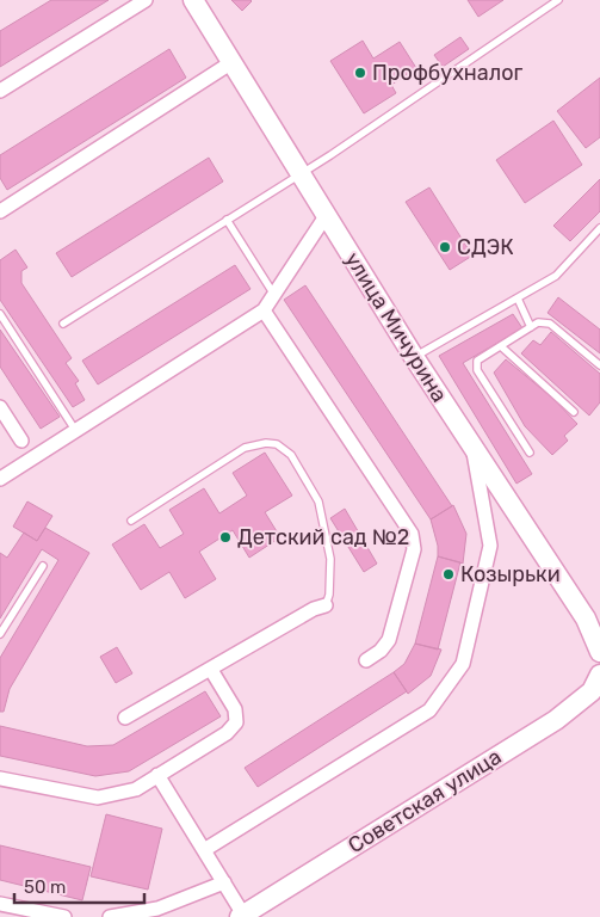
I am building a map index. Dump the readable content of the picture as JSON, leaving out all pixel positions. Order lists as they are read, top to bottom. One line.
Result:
{"streets":{"street":["улица Мичурина","Советская улица"]},"places":["Профбухналог","СДЭК","Детский сад №2","Козырьки"],"scale_bar":"50 m"}
